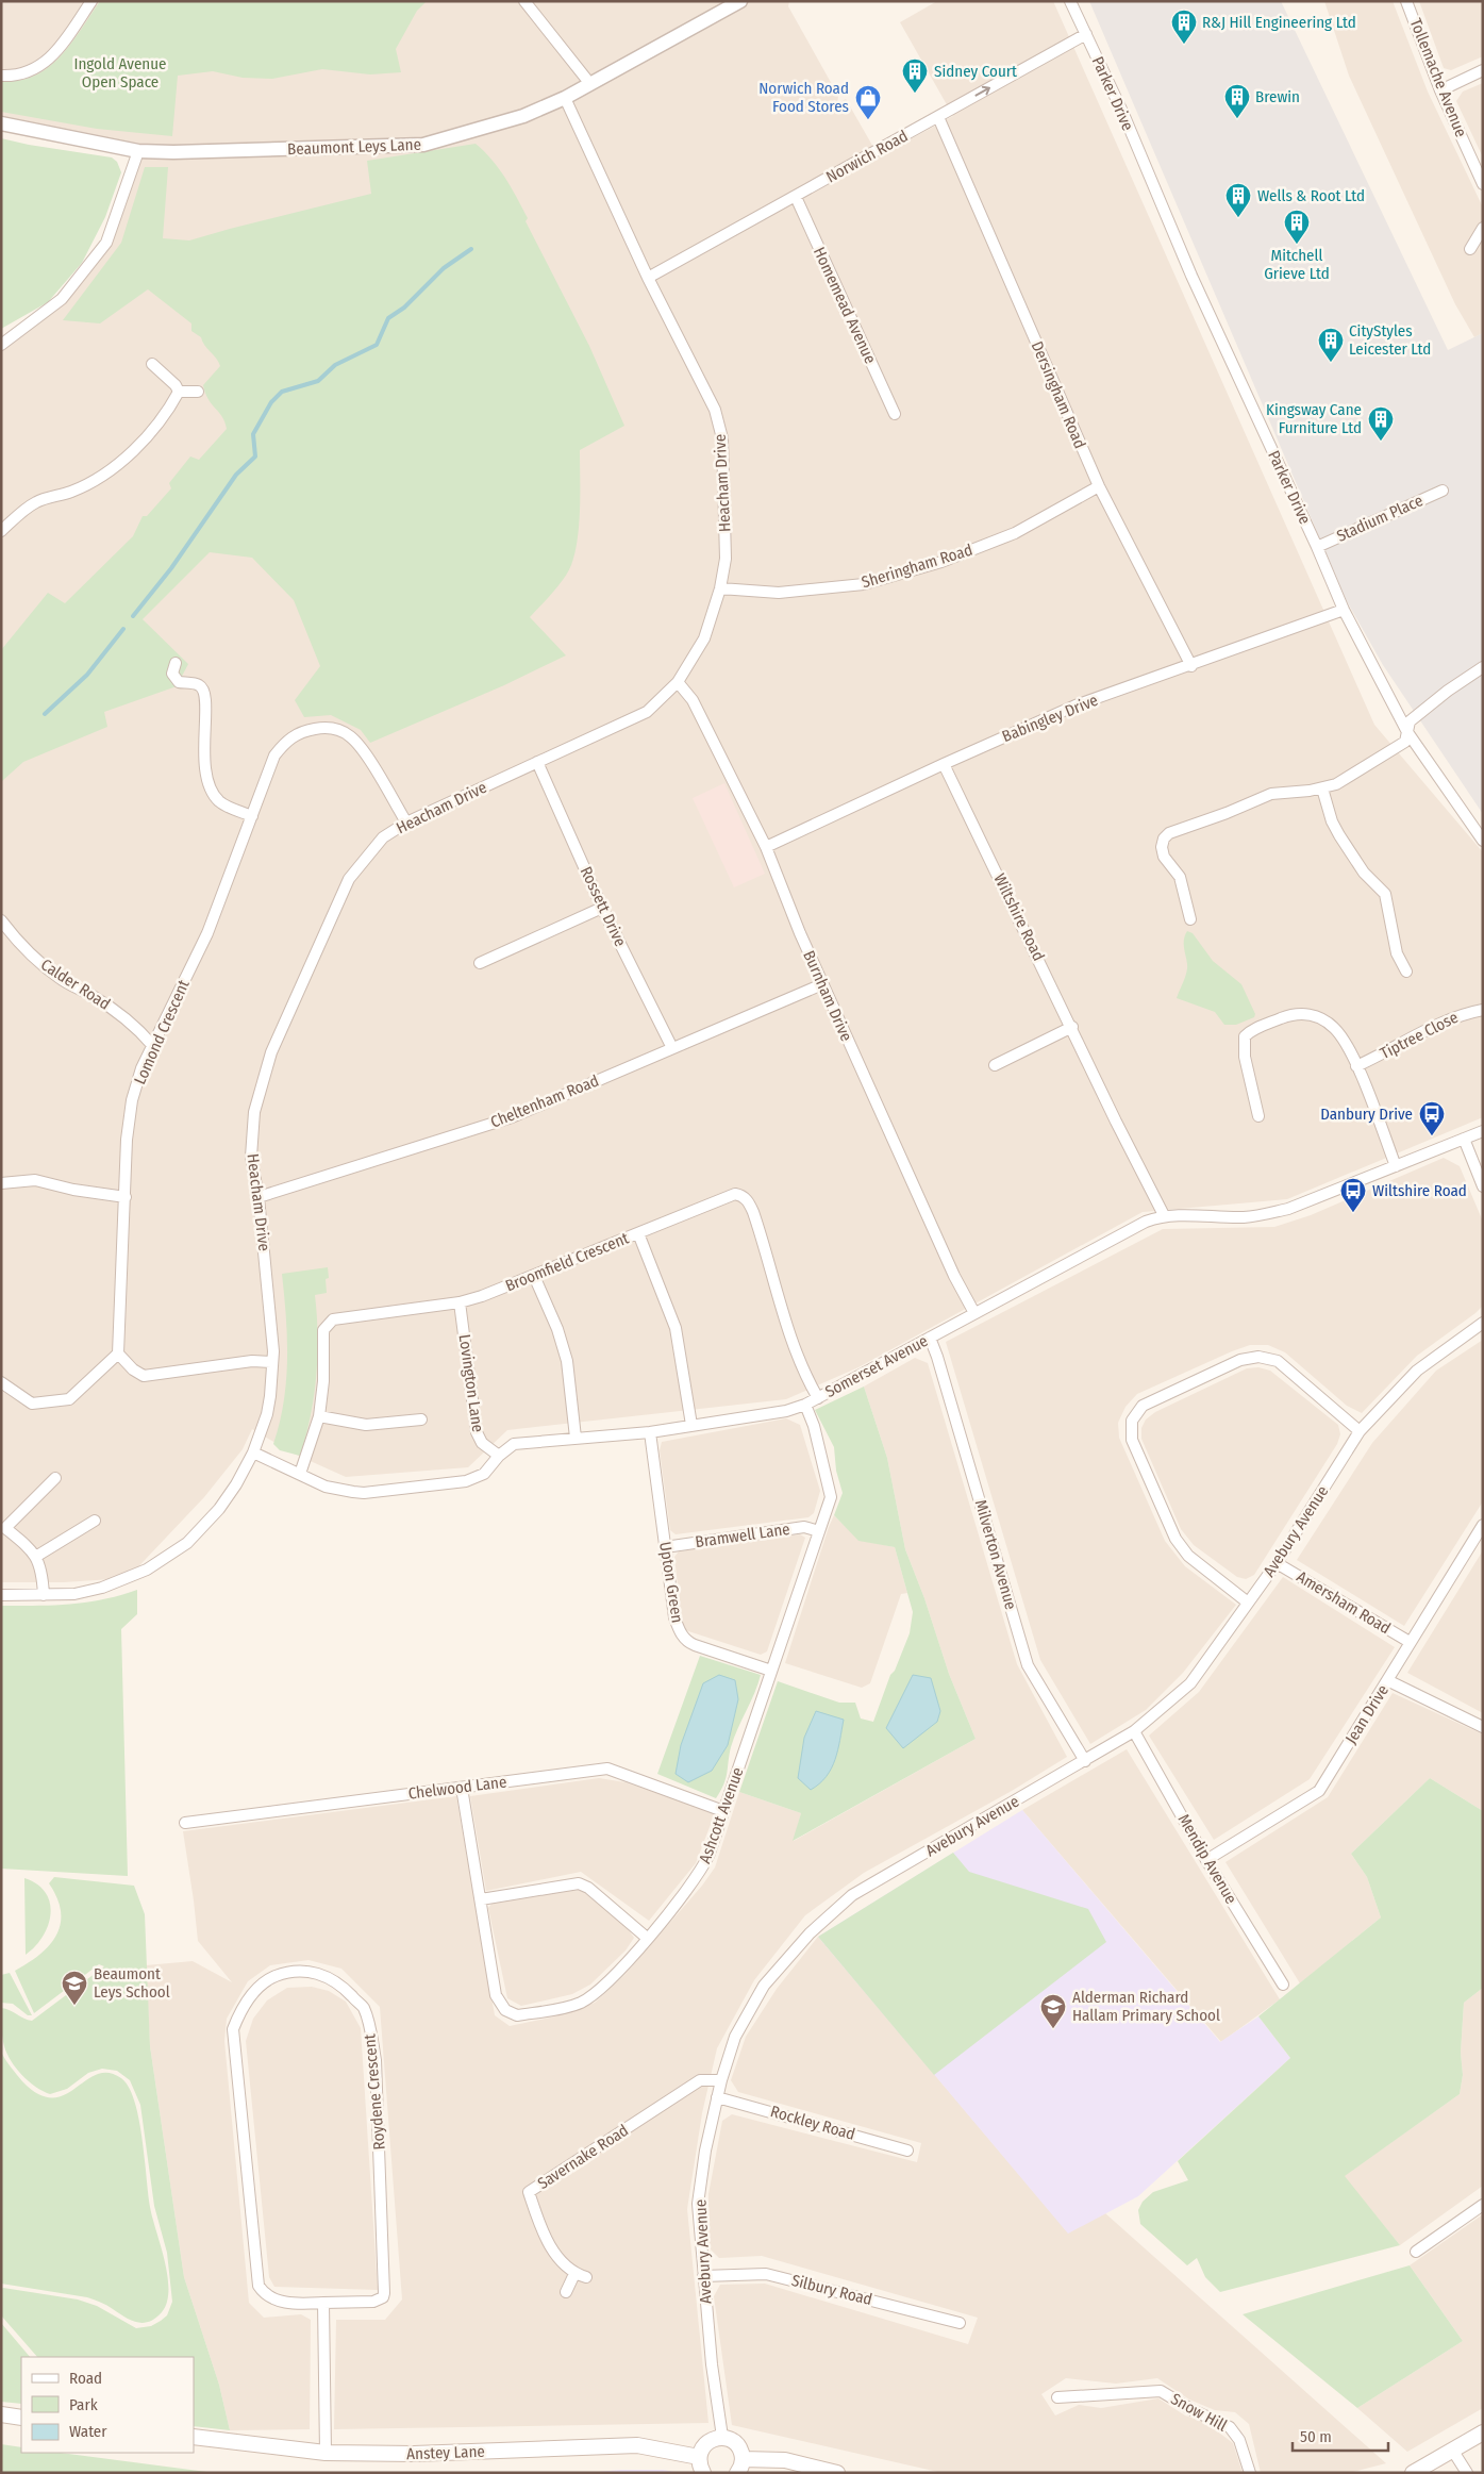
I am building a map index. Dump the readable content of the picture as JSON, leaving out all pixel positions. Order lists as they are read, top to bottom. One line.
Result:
{"streets":{"main road":["Anstey Lane"],"street":["Tollemache Avenue","Parker Drive","Beaumont Leys Lane","Norwich Road","Homemead Avenue","Dersingham Road","Heacham Drive","Stadium Place","Sheringham Road","Babingley Drive","Rossett Drive","Wiltshire Road","Calder Road","Burnham Drive","Lomond Crescent","Tiptree Close","Cheltenham Road","Broomfield Crescent","Somerset Avenue","Lovington Lane","Avebury Avenue","Bramwell Lane","Milverton Avenue","Upton Green","Amersham Road","Jean Drive","Chelwood Lane","Ashcott Avenue","Mendip Avenue","Roydene Crescent","Rockley Road","Savernake Road","Silbury Road","Snow Hill"]},"crossings":[["Parker Drive","Norwich Road"],["Parker Drive","Stadium Place"],["Parker Drive","Babingley Drive"],["Beaumont Leys Lane","Heacham Drive"],["Norwich Road","Homemead Avenue"],["Norwich Road","Dersingham Road"],["Norwich Road","Heacham Drive"],["Dersingham Road","Sheringham Road"],["Dersingham Road","Babingley Drive"],["Heacham Drive","Sheringham Road"],["Heacham Drive","Rossett Drive"],["Heacham Drive","Burnham Drive"],["Heacham Drive","Lomond Crescent"],["Heacham Drive","Cheltenham Road"],["Heacham Drive","Somerset Avenue"],["Babingley Drive","Wiltshire Road"],["Babingley Drive","Burnham Drive"],["Rossett Drive","Cheltenham Road"],["Wiltshire Road","Somerset Avenue"],["Calder Road","Lomond Crescent"],["Burnham Drive","Cheltenham Road"],["Burnham Drive","Somerset Avenue"],["Broomfield Crescent","Somerset Avenue"],["Broomfield Crescent","Lovington Lane"],["Somerset Avenue","Lovington Lane"],["Somerset Avenue","Milverton Avenue"],["Somerset Avenue","Upton Green"],["Somerset Avenue","Ashcott Avenue"],["Avebury Avenue","Milverton Avenue"],["Avebury Avenue","Amersham Road"],["Avebury Avenue","Mendip Avenue"],["Avebury Avenue","Rockley Road"],["Avebury Avenue","Savernake Road"],["Avebury Avenue","Silbury Road"],["Bramwell Lane","Upton Green"],["Bramwell Lane","Ashcott Avenue"],["Upton Green","Ashcott Avenue"],["Amersham Road","Jean Drive"],["Jean Drive","Mendip Avenue"],["Chelwood Lane","Ashcott Avenue"]],"parks":["Ingold Avenue Open Space"],"places":{"building":["R&J Hill Engineering Ltd","Sidney Court","Brewin","Wells & Root Ltd","Mitchell Grieve Ltd","CityStyles Leicester Ltd","Kingsway Cane Furniture Ltd"],"shop":["Norwich Road Food Stores"],"bus stop":["Danbury Drive","Wiltshire Road"],"school or university":["Beaumont Leys School","Alderman Richard Hallam Primary School"]},"legend":["Road","Park","Water"],"scale_bar":"50 m"}
